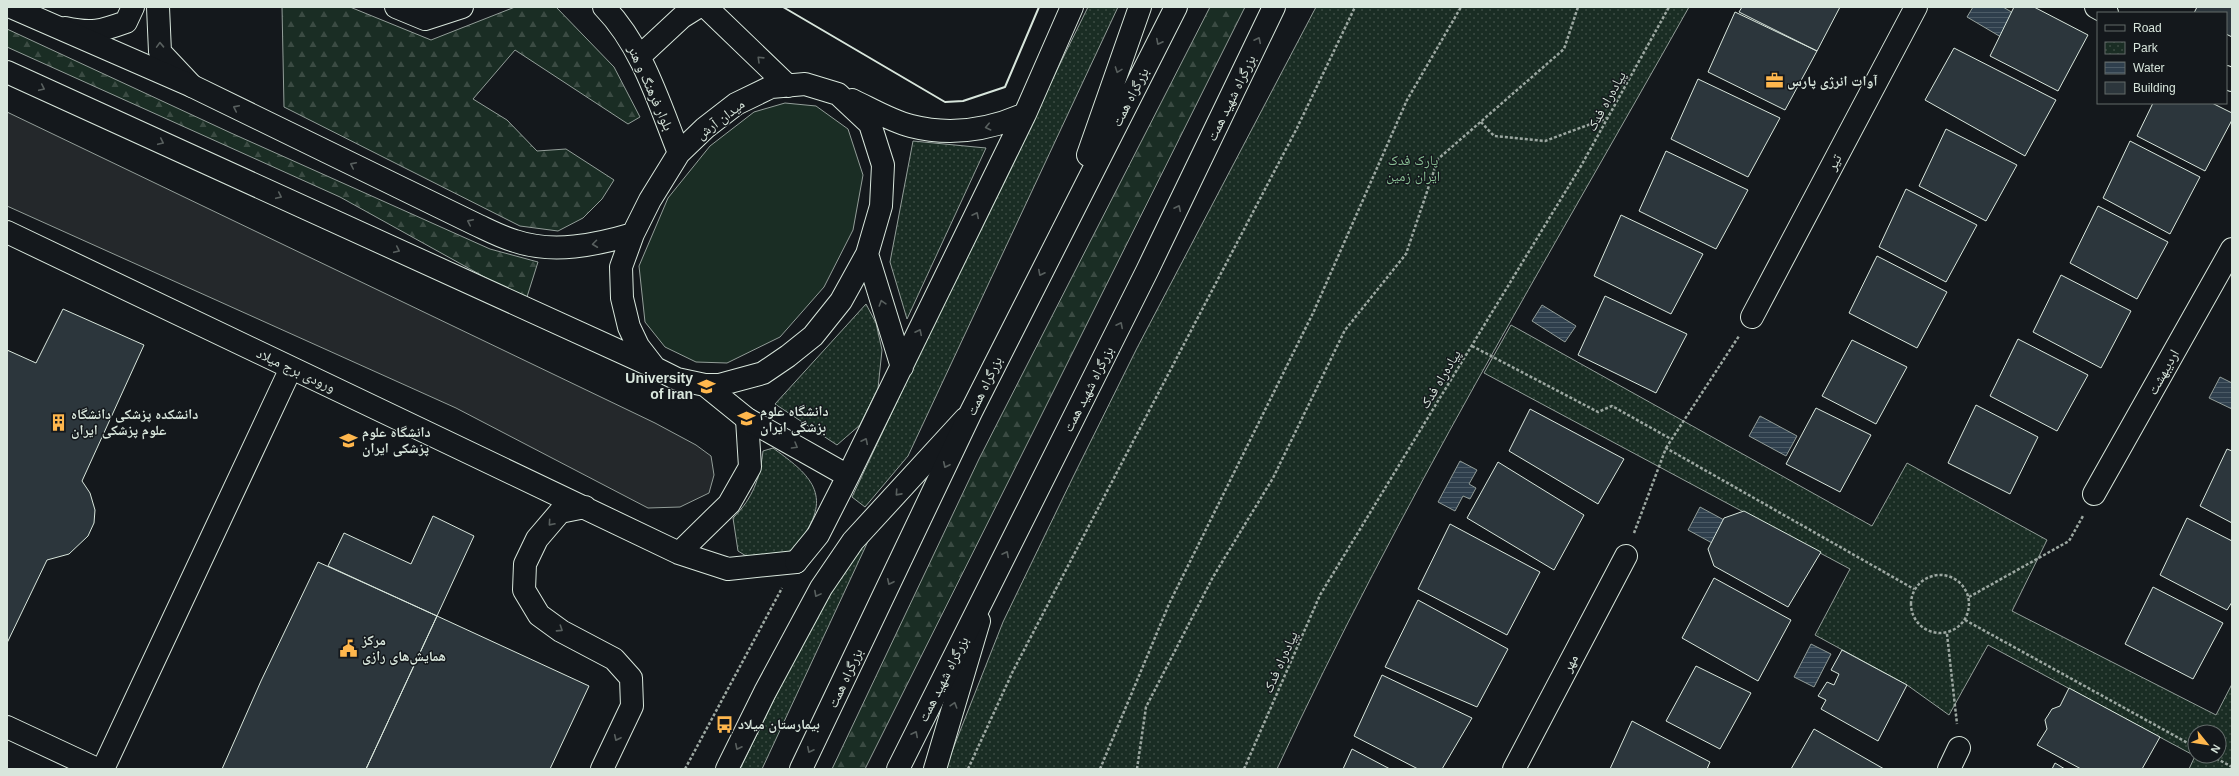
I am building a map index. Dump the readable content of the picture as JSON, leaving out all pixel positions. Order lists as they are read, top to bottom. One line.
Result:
{"streets":{"main road":["بلوار فرهنگ و هنر","بزرگراه همت","بزرگراه شهید همت","میدان آرش","تیر","ورودی برج میلاد","اردیبهشت","مهر"],"path":["پیاده‌راه فدک"]},"crossings":[["بلوار فرهنگ و هنر","میدان آرش"]],"parks":["پارک فدک ایران زمین"],"places":{"office":["آوات انرژی پارس"],"school or university":["University of Iran","دانشگاه علوم بزشگى ايران","دانشگاه علوم پزشکی ایران"],"building":["دانشکده پزشکی دانشگاه علوم پزشکی ایران"],"public building":["مرکز همایش‌های رازی"],"bus stop":["بیمارستان میلاد"]},"legend":["Road","Park","Water","Building"],"north":"bottom right"}
